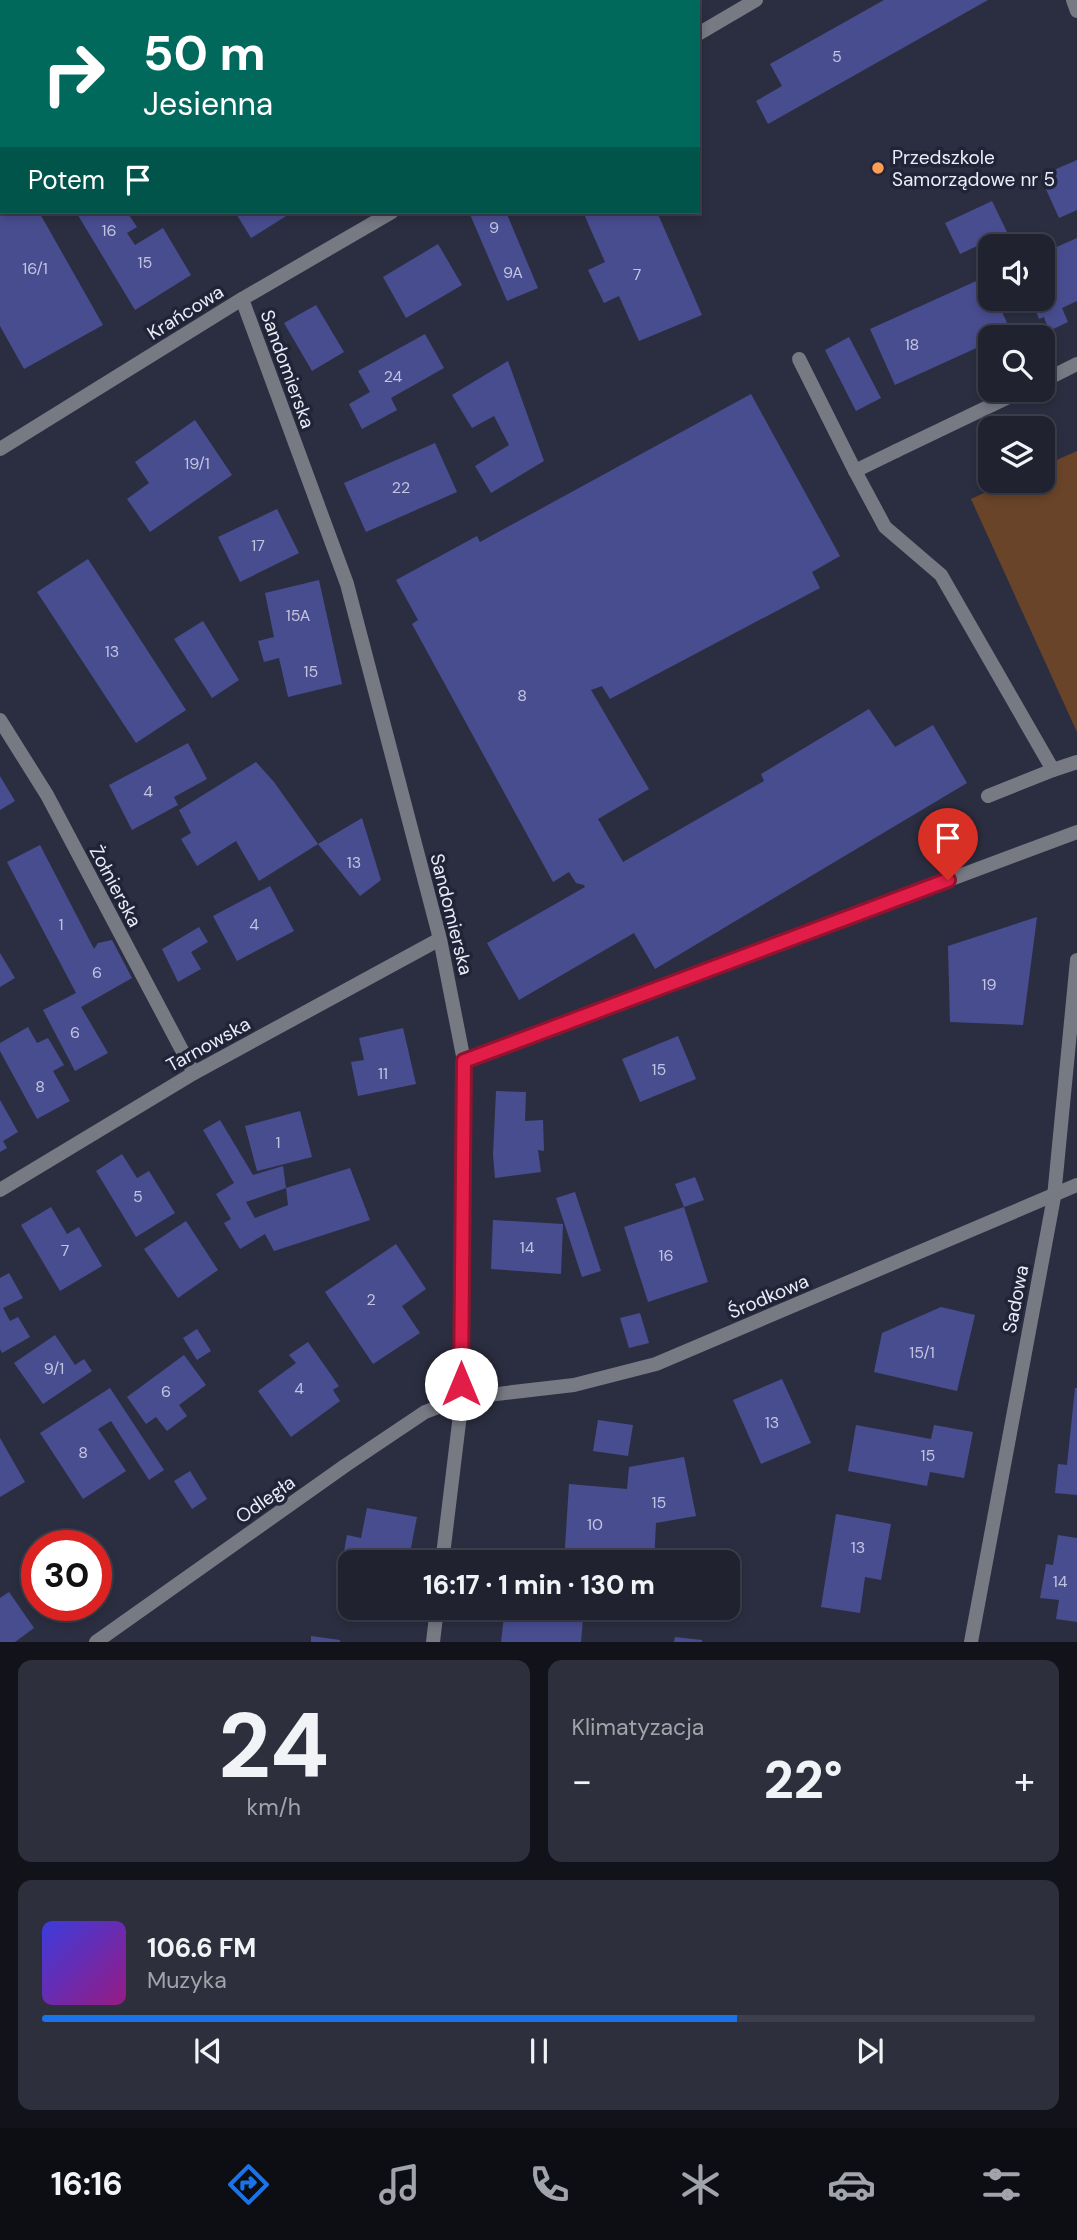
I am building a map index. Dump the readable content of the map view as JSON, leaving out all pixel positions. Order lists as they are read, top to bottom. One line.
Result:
{"streets":{"street":["Krańcowa","Sandomierska","Żołnierska","Tarnowska","Środkowa","Sadowa","Odległa"]},"crossings":[["Krańcowa","Sandomierska"],["Sandomierska","Tarnowska"],["Sandomierska","Środkowa"],["Sandomierska","Odległa"],["Żołnierska","Tarnowska"],["Środkowa","Sadowa"],["Środkowa","Odległa"]],"places":["Przedszkole Samorządowe nr 5"],"house_numbers":["5","9","16","15","16/1","9A","7","18","24","19/1","22","17","15A","13","15","8","4","13","1","4","6","19","6","15","11","8","1","5","14","7","16","2","15/1","9/1","4","6","13","8","15","15","10","13","14"],"page":{"turn":["50 m","Jesienna"],"then":"Potem","limit":"30","trip":"16:17 · 1 min · 130 m","tile":[["24","km/h"],"Klimatyzacja"],"heat":["−","22°","+"],"song":["106.6 FM","Muzyka"],"tabs":"16:16"}}
